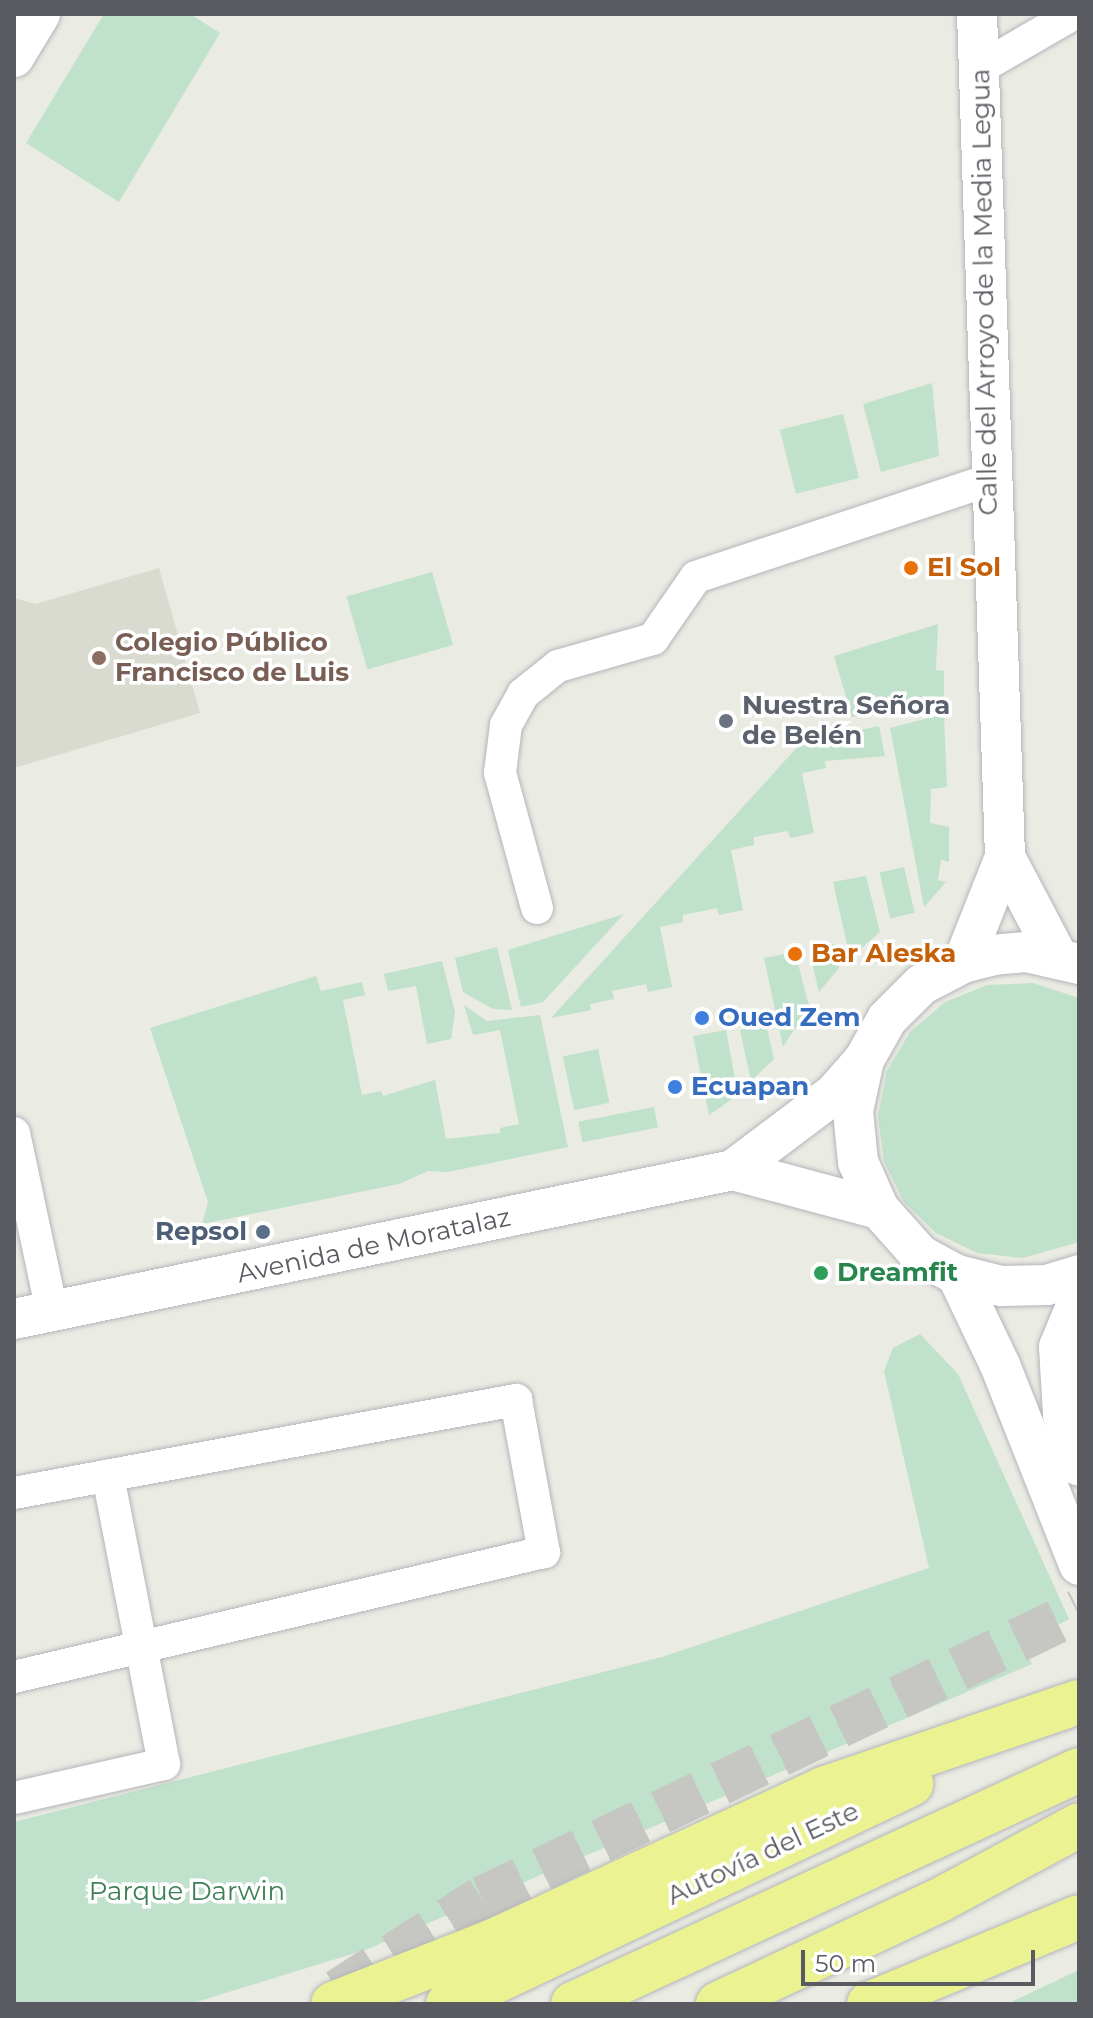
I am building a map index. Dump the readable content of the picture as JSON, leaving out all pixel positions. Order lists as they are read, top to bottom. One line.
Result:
{"streets":{"highway":["Autovía del Este"],"street":["Calle del Arroyo de la Media Legua","Avenida de Moratalaz"]},"parks":["Parque Darwin"],"places":["El Sol","Colegio Público Francisco de Luis","Nuestra Señora de Belén","Bar Aleska","Oued Zem","Ecuapan","Repsol","Dreamfit"],"scale_bar":"50 m"}
